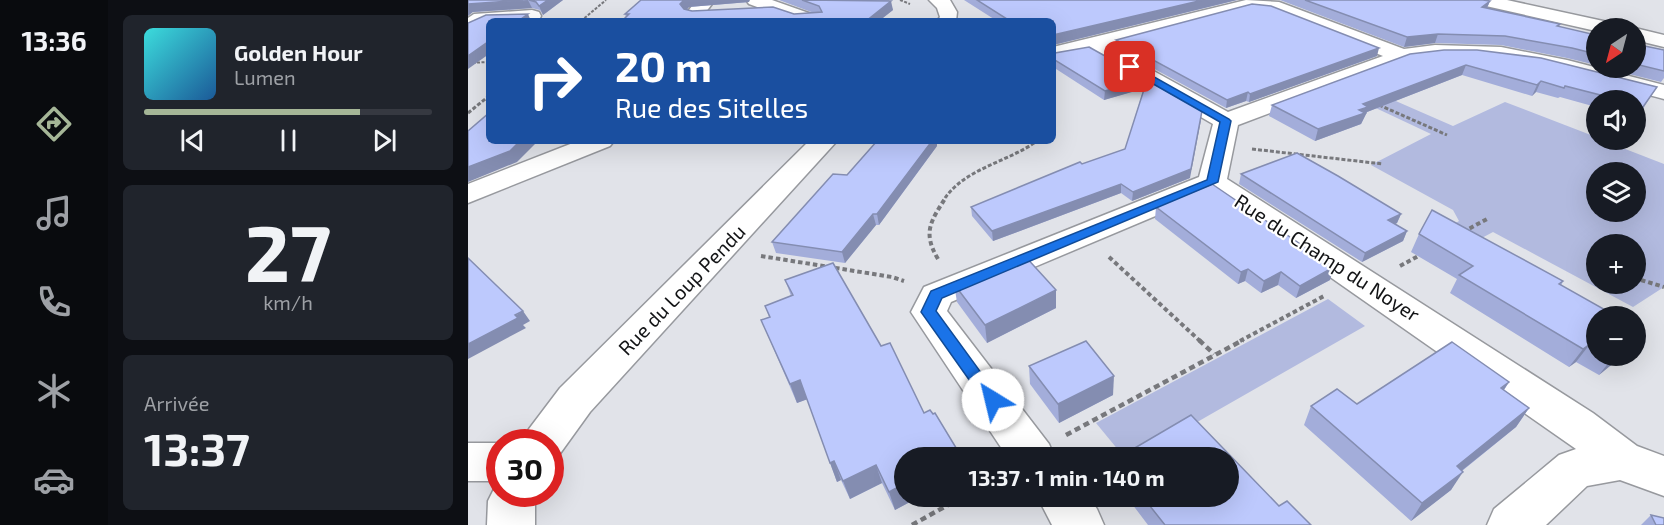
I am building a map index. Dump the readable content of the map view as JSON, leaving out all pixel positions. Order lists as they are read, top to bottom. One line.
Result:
{"streets":{"street":["Rue du Champ du Noyer","Rue du Loup Pendu"]},"north":"bottom left","page":{"tabs":"13:36","map_buttons":["+","−"],"turn":["20 m","Rue des Sitelles"],"song":["Golden Hour","Lumen"],"tile":[["27","km/h"],["Arrivée","13:37"]],"limit":"30","trip":"13:37 · 1 min · 140 m"}}
